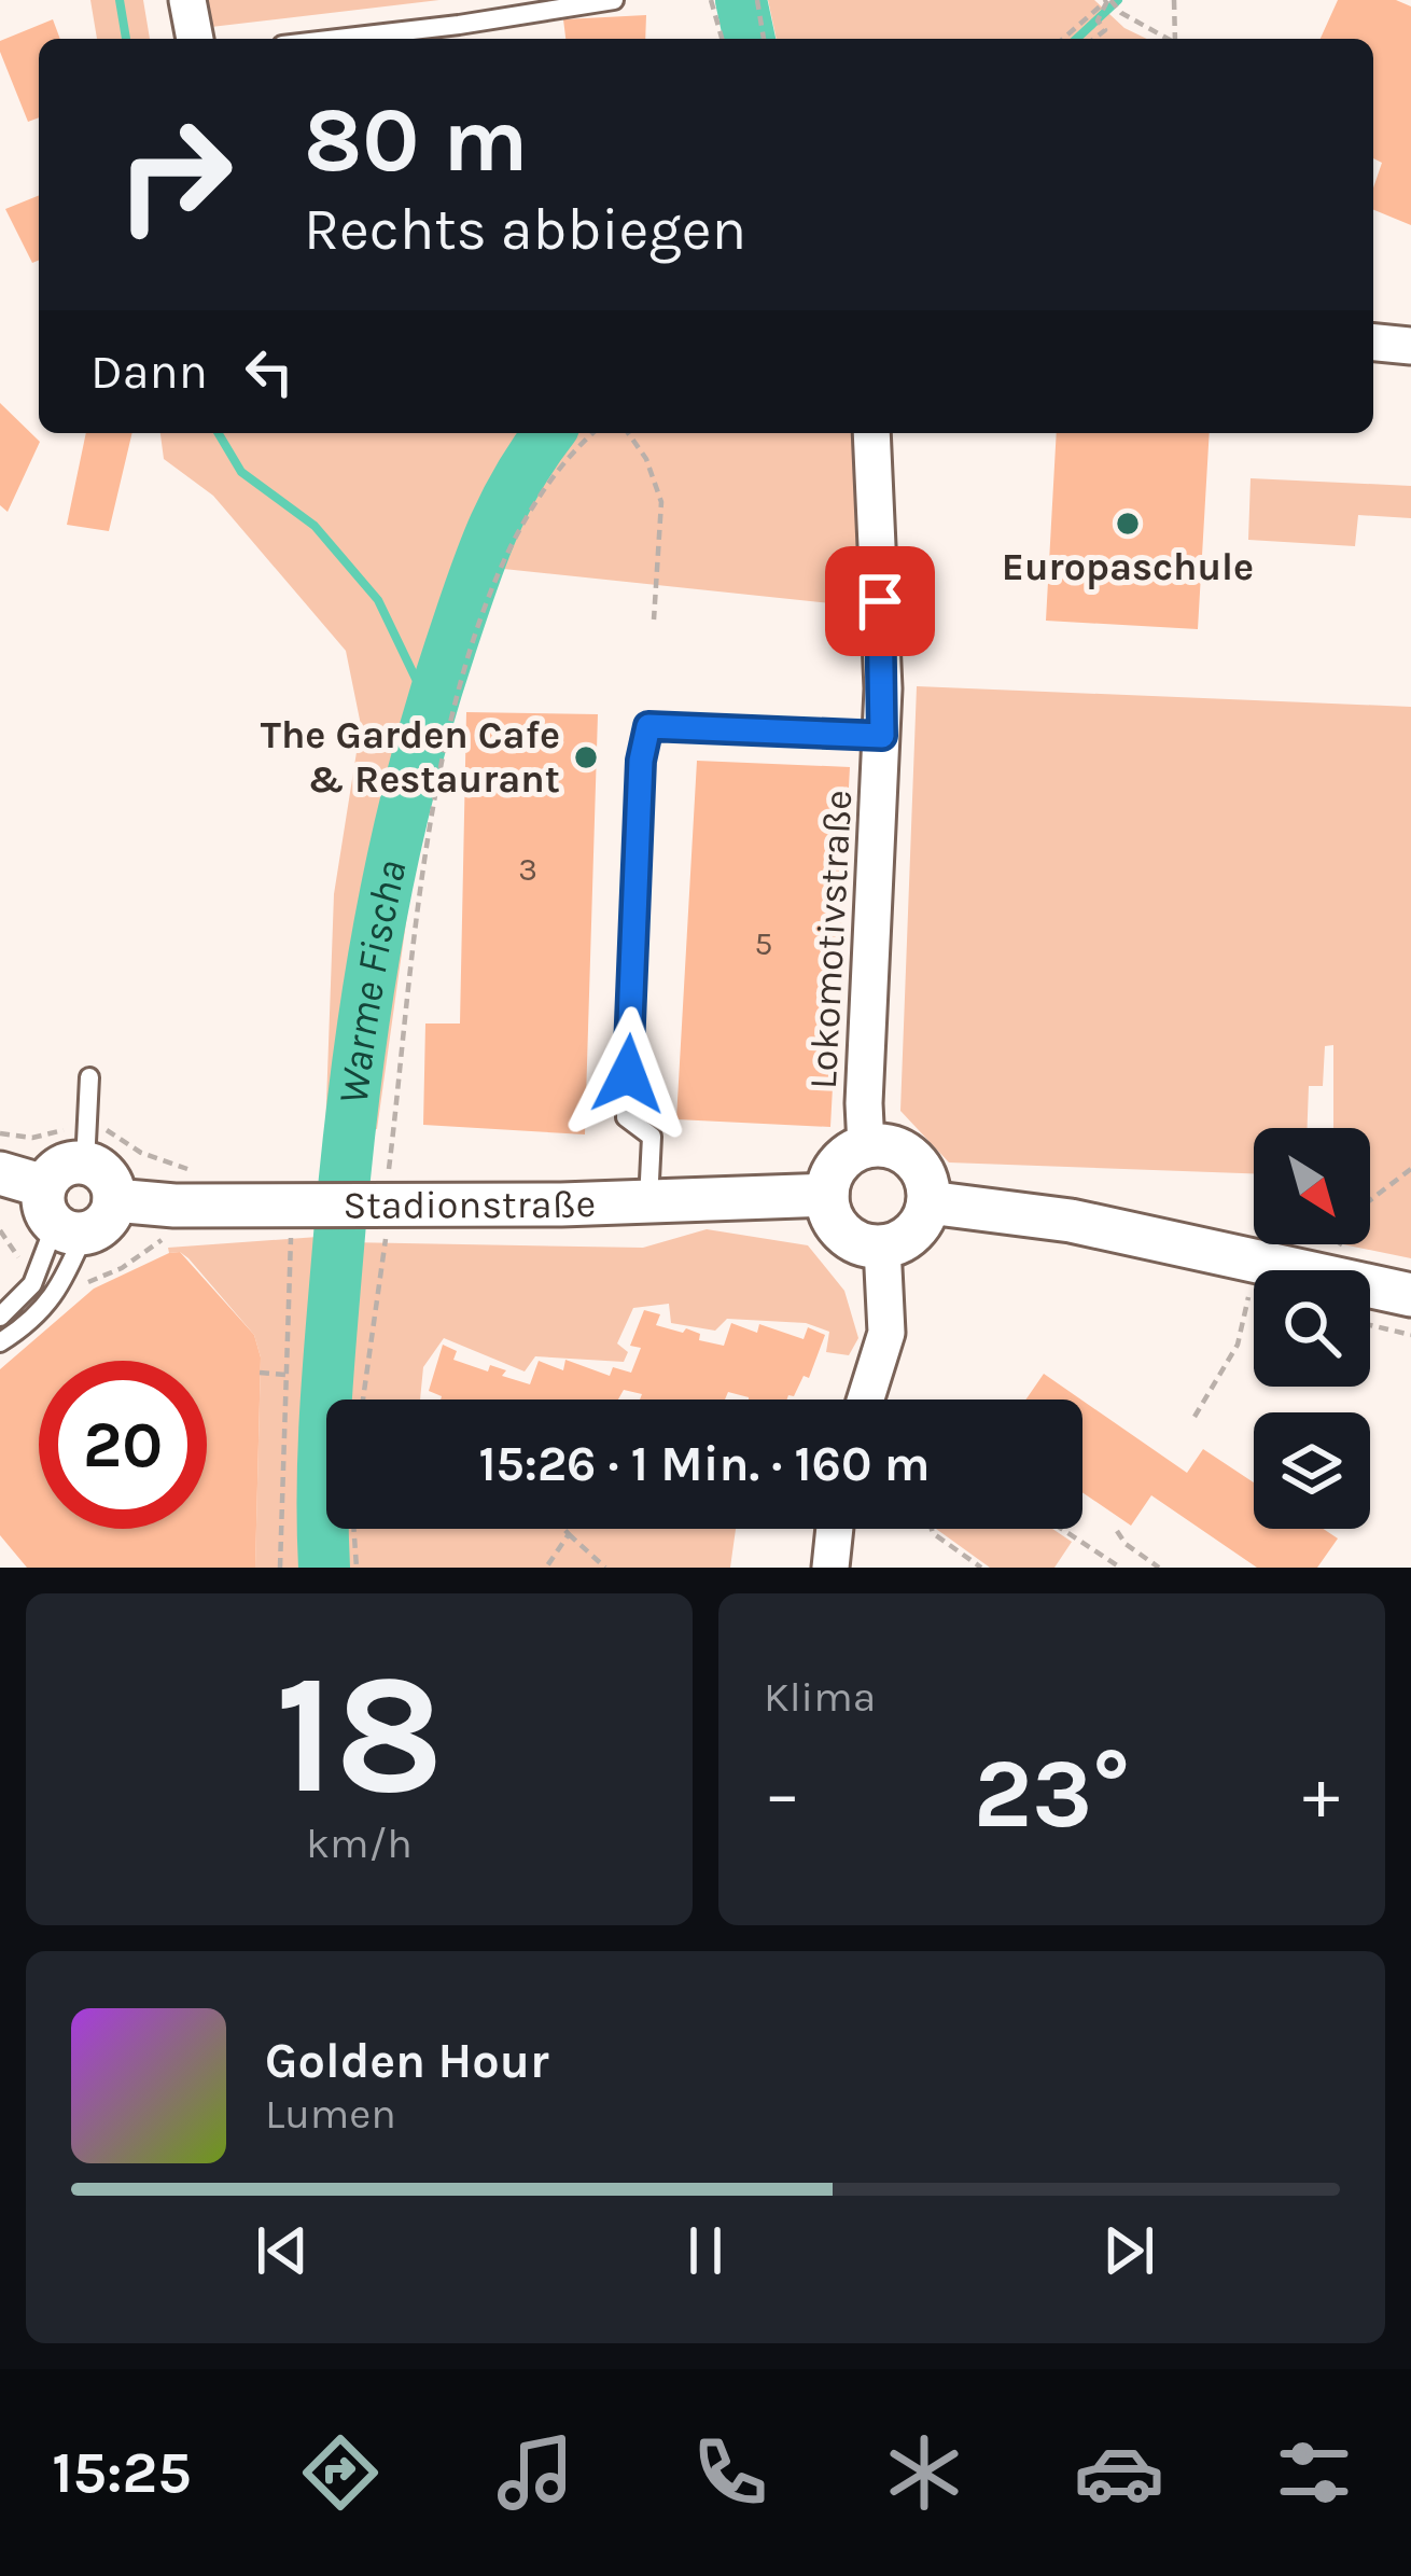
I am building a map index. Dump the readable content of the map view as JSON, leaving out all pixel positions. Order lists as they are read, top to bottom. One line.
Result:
{"streets":{"street":["Lokomotivstraße","Stadionstraße"]},"crossings":[["Lokomotivstraße","Stadionstraße"]],"water":["Warme Fischa"],"places":["Europaschule","The Garden Cafe & Restaurant"],"house_numbers":["3","5"],"north":"bottom right","page":{"turn":["80 m","Rechts abbiegen"],"then":"Dann","limit":"20","trip":"15:26 · 1 Min. · 160 m","tile":[["18","km/h"],"Klima"],"heat":["−","23°","+"],"song":["Golden Hour","Lumen"],"tabs":"15:25"}}
